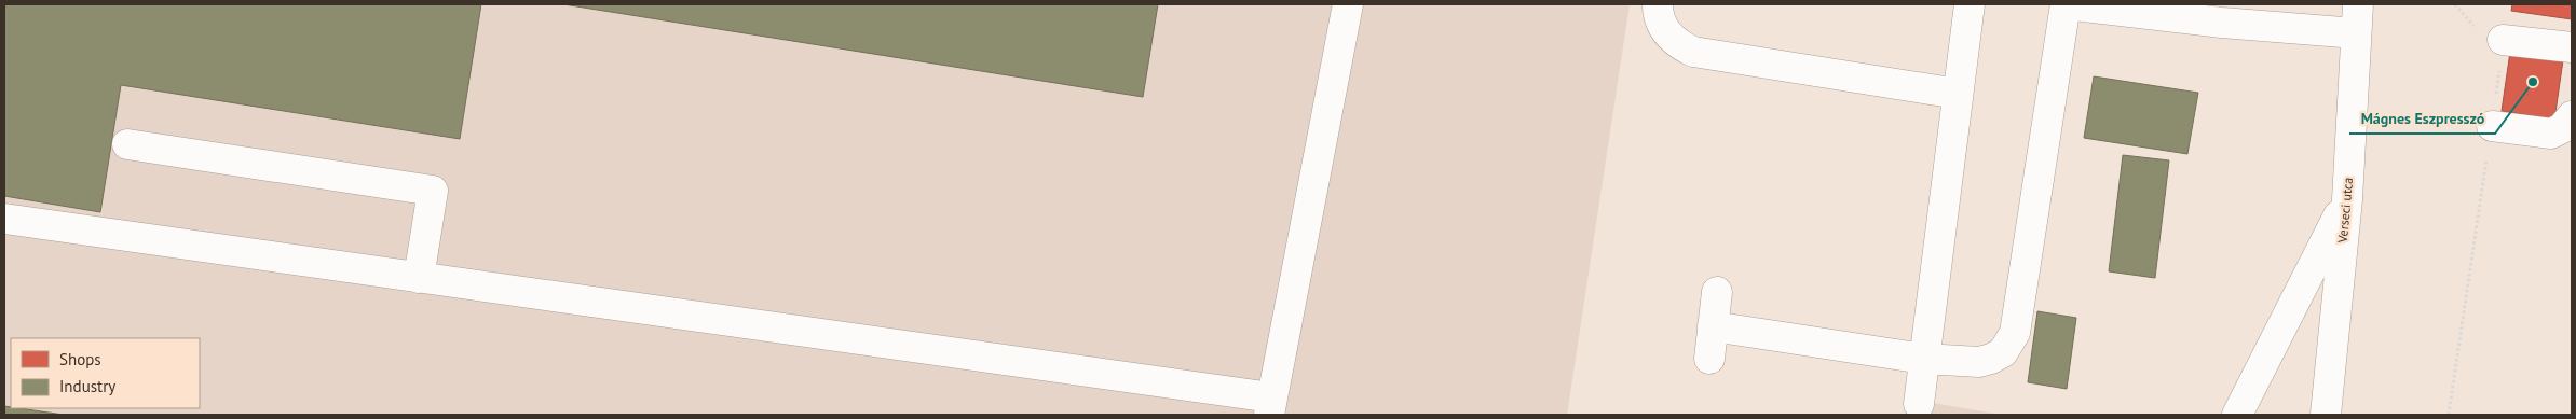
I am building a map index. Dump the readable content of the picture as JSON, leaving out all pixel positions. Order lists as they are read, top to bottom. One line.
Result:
{"streets":{"street":["Verseci utca"]},"places":["Mágnes Eszpresszó"],"legend":["Shops","Industry"]}
